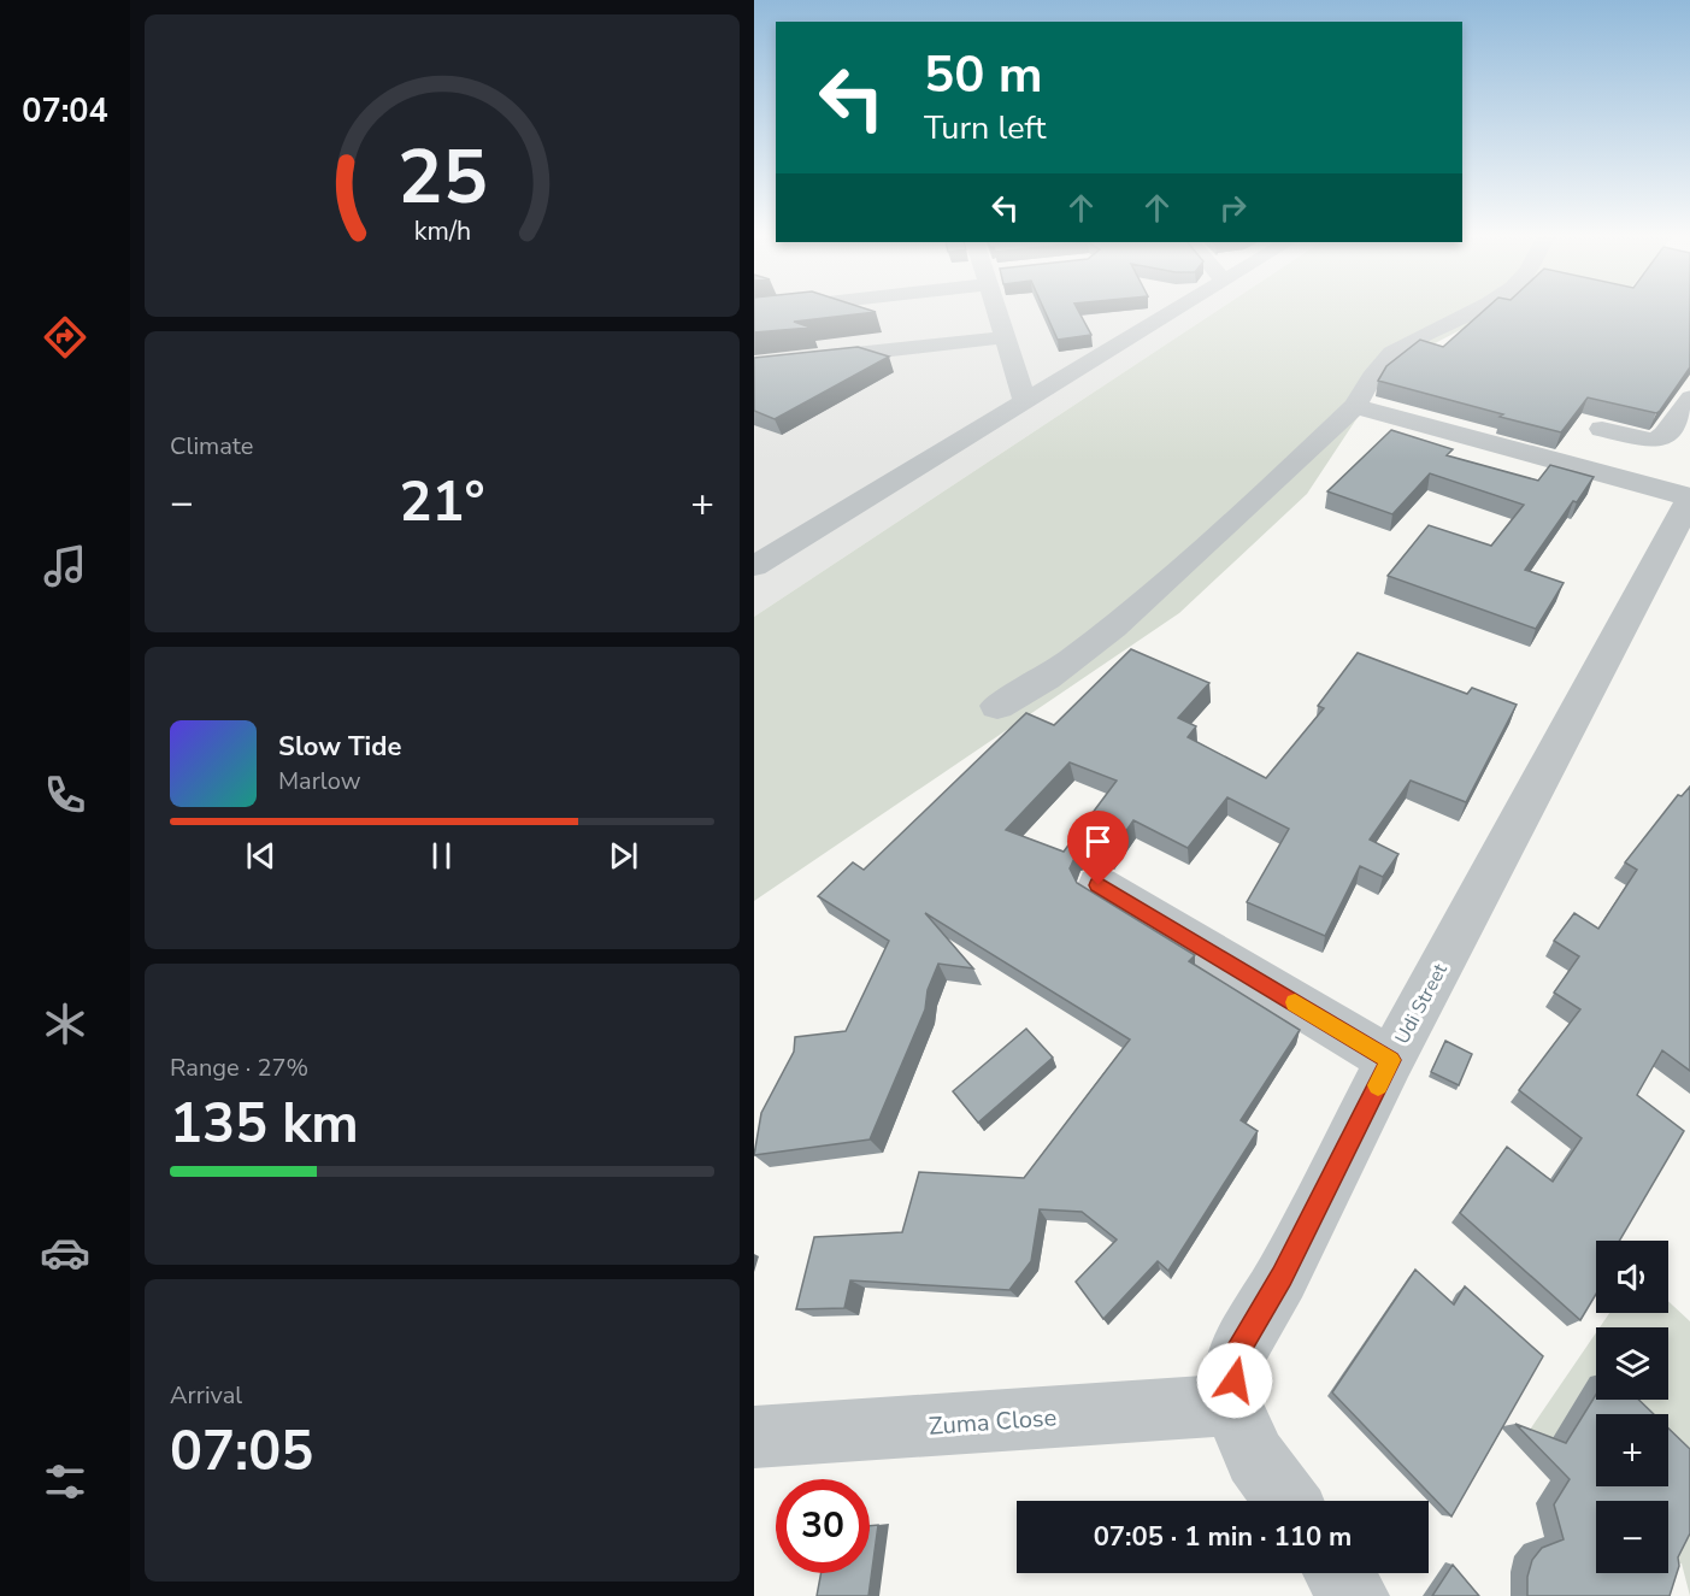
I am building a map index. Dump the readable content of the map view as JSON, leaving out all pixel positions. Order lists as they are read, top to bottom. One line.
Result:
{"streets":{"street":["Udi Street","Zuma Close"]},"crossings":[["Udi Street","Zuma Close"]],"page":{"tabs":"07:04","turn":["50 m","Turn left"],"tile":["Climate",["Range · 27%","135 km"],["Arrival","07:05"]],"heat":["−","21°","+"],"song":["Slow Tide","Marlow"],"map_buttons":["+","−"],"limit":"30","trip":"07:05 · 1 min · 110 m","gauge":["25","km/h"]}}
